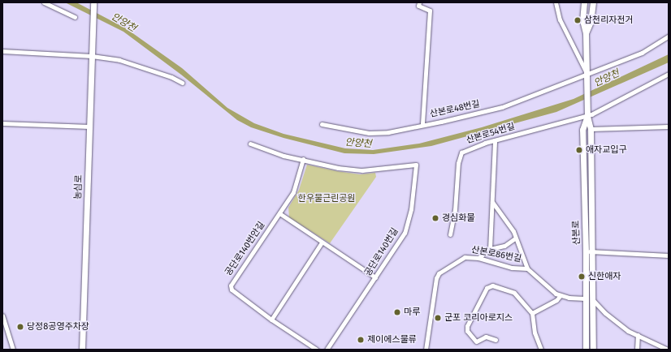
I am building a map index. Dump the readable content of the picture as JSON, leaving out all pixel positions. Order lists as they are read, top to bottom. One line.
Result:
{"streets":{"street":["산본로48번길","산본로54번길","농심로","산본로","공단로140번안길","공단로140번길","산본로86번길"]},"crossings":[["산본로54번길","산본로"],["산본로","산본로86번길"],["공단로140번안길","공단로140번길"]],"water":["안양천"],"parks":["한우물근린공원"],"places":["삼천리자전거","애자교입구","경심화물","신한애자","마루","군포 코리아로지스","당정8공영주차장","제이에스물류"]}
